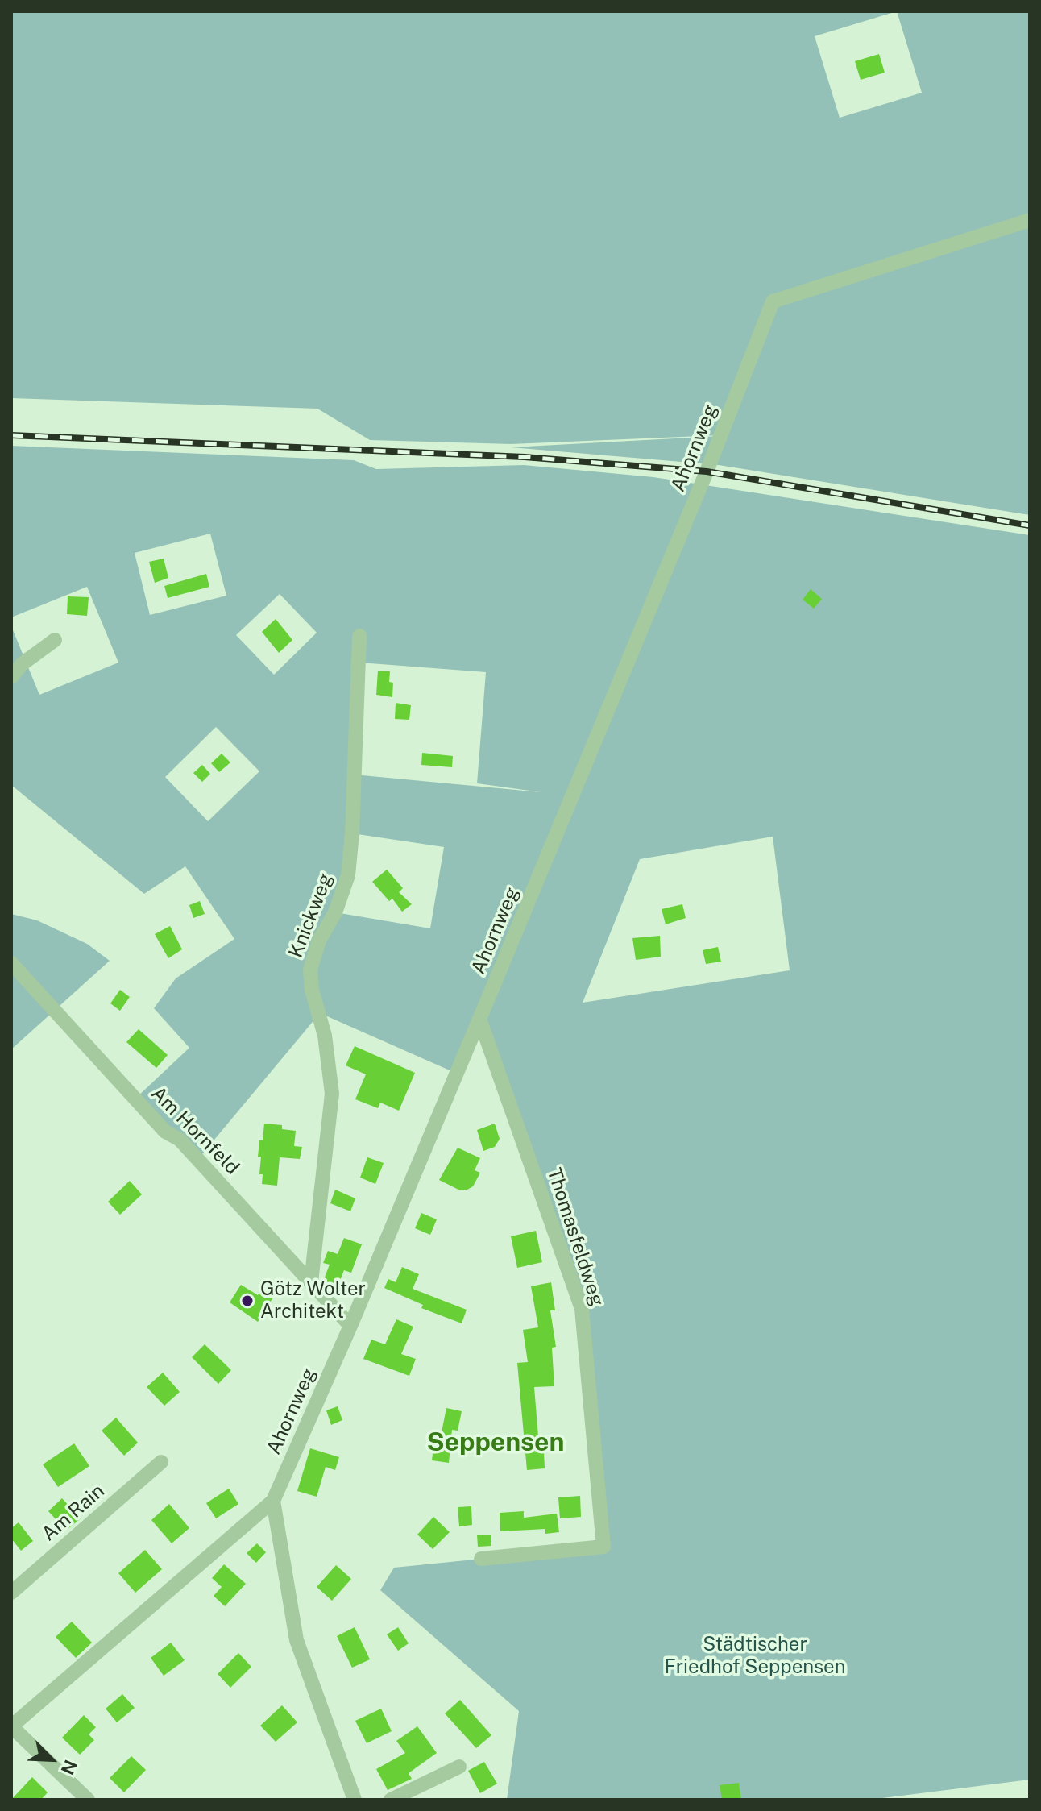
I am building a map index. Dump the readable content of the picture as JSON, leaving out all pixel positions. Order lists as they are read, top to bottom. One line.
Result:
{"streets":{"street":["Ahornweg","Knickweg","Am Hornfeld","Thomasfeldweg","Am Rain"]},"crossings":[["Ahornweg","Am Hornfeld"],["Ahornweg","Thomasfeldweg"],["Knickweg","Am Hornfeld"]],"districts":["Seppensen"],"parks":["Städtischer Friedhof Seppensen"],"places":["Götz Wolter Architekt"],"north":"bottom right"}
